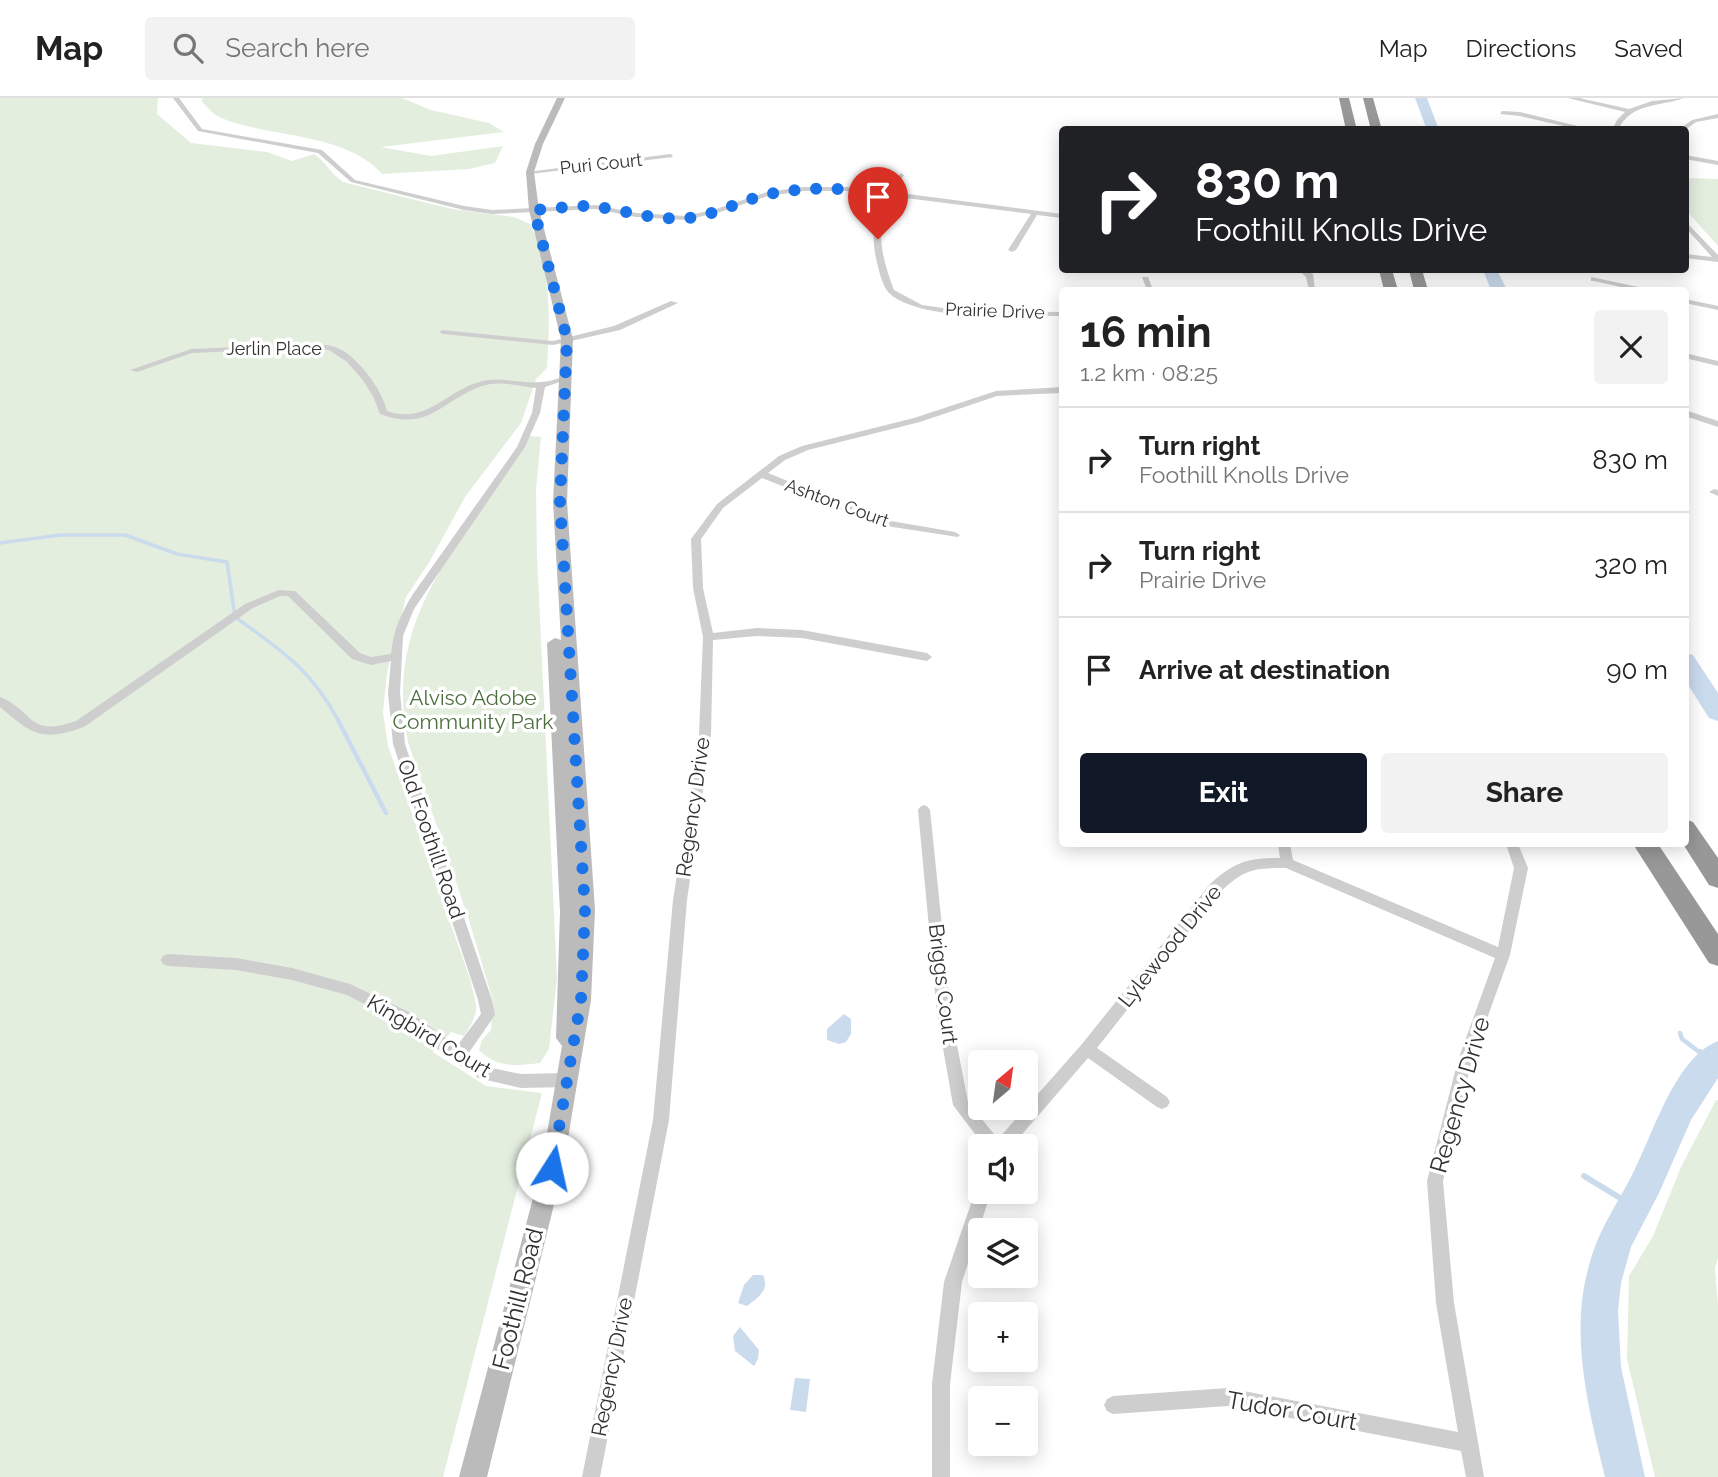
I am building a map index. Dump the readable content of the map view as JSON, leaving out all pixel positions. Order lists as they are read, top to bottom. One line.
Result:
{"streets":{"main road":["Foothill Road"],"street":["Puri Court","Prairie Drive","Jerlin Place","Ashton Court","Regency Drive","Old Foothill Road","Lylewood Drive","Briggs Court","Kingbird Court","Tudor Court"]},"crossings":[["Puri Court","Foothill Road"],["Jerlin Place","Old Foothill Road"],["Ashton Court","Regency Drive"],["Regency Drive","Lylewood Drive"],["Regency Drive","Tudor Court"],["Old Foothill Road","Kingbird Court"],["Kingbird Court","Foothill Road"]],"parks":["Alviso Adobe Community Park"],"north":"top right","page":{"header":"Map","search":"Search here","nav":["Map","Directions","Saved"],"turn":["830 m","Foothill Knolls Drive"],"heading":["16 min","1.2 km · 08:25"],"list":[{"name":"Turn right","note":"Foothill Knolls Drive","value":"830 m"},{"name":"Turn right","note":"Prairie Drive","value":"320 m"},{"name":"Arrive at destination","value":"90 m"}],"buttons":["Exit","Share"],"map_buttons":["+","−"]}}
